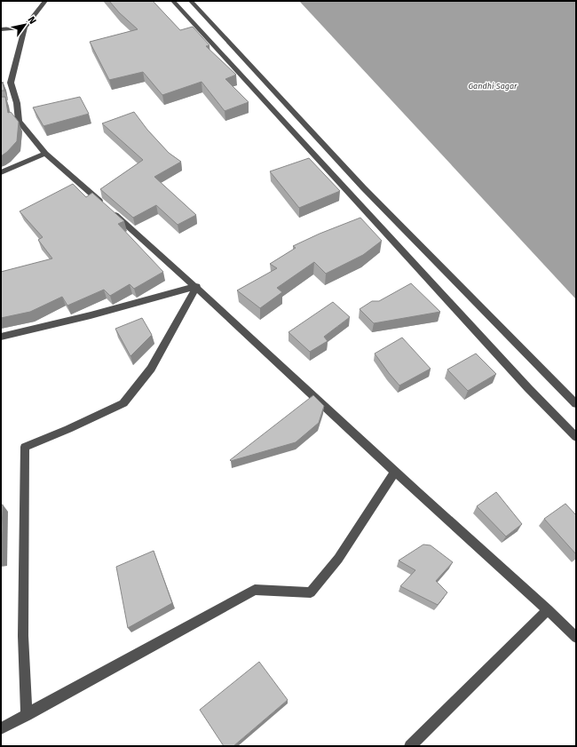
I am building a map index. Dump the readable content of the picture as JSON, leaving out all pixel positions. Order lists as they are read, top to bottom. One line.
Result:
{"water":["Gandhi Sagar"],"north":"top right"}
